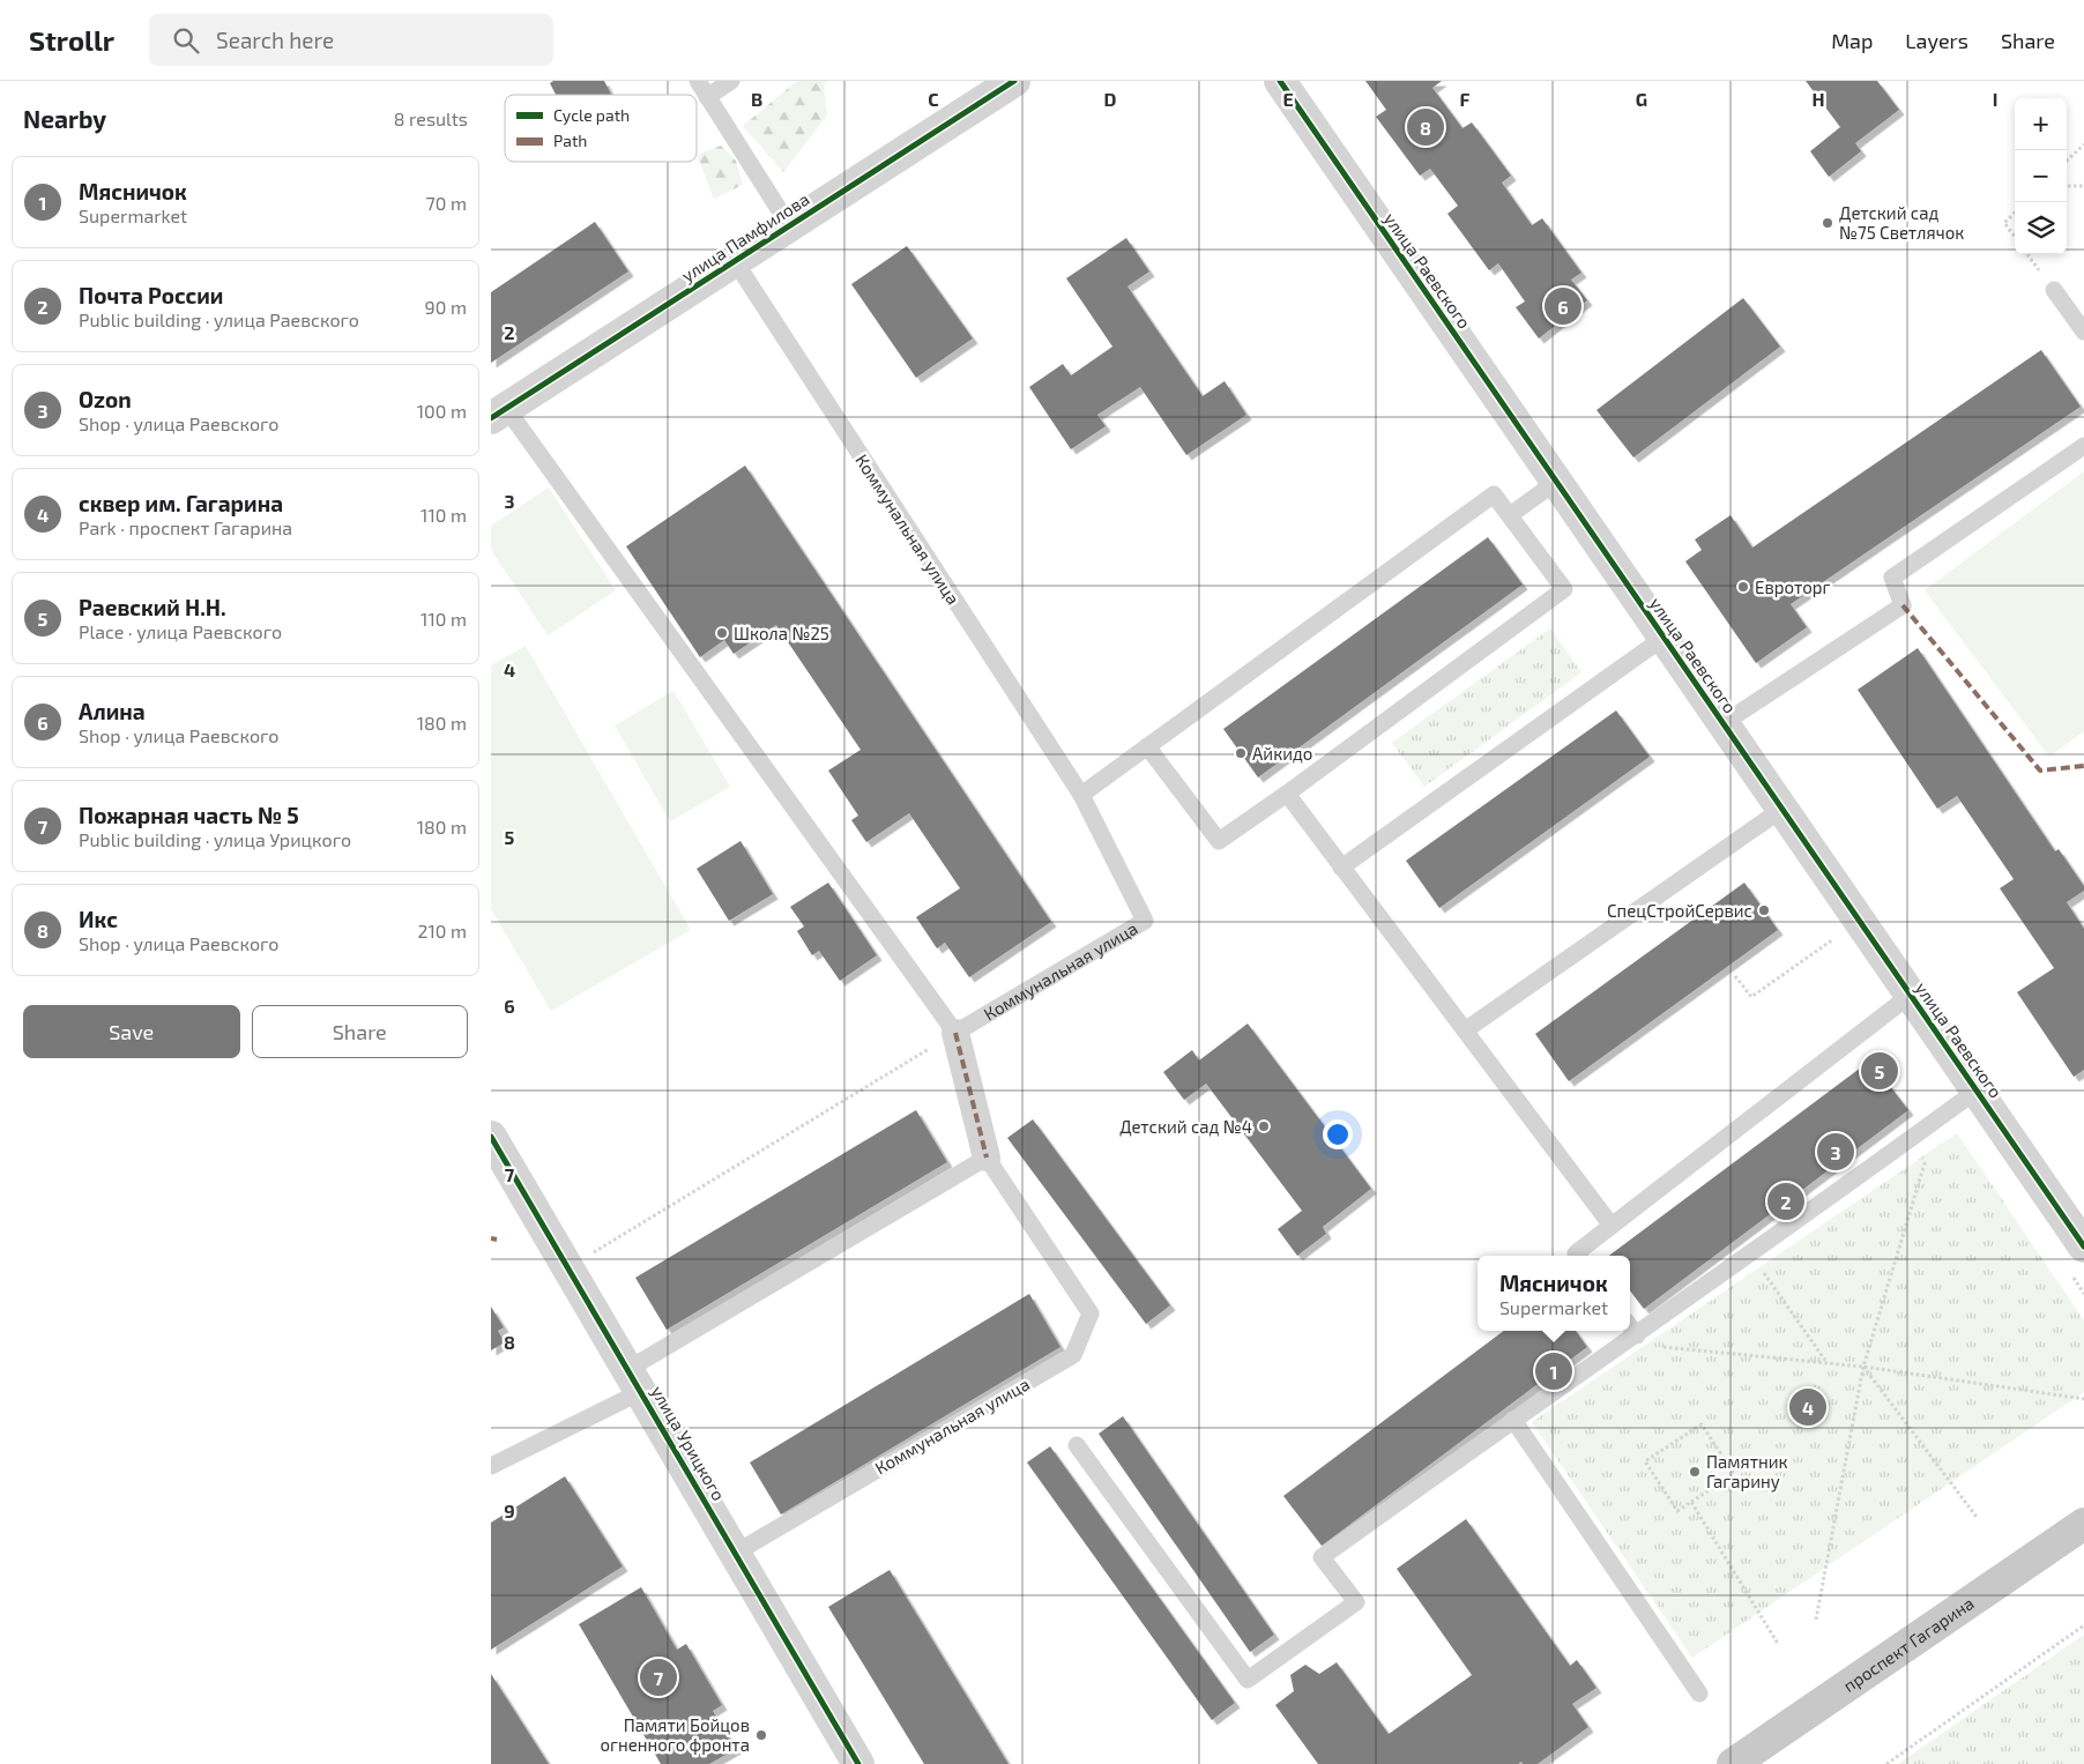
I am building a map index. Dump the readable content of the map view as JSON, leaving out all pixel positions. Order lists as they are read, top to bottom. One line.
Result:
{"streets":{"main road":["проспект Гагарина"],"street":["улица Памфилова","улица Раевского","Коммунальная улица","улица Урицкого"]},"crossings":[["улица Памфилова","Коммунальная улица"],["Коммунальная улица","улица Урицкого"]],"places":["Детский сад №75 Светлячок","Евроторг","Школа №25","Айкидо","СпецСтройСервис","Детский сад №4","Памятник Гагарину","Памяти Бойцов огненного фронта"],"legend":["Cycle path","Path"],"page":{"header":"Strollr","search":"Search here","nav":["Map","Layers","Share"],"heading":["Nearby","8 results"],"map_buttons":["+","−"],"pins":["8","6","5","3","2","1","4","7"],"list":[{"mark":"1","name":"Мясничок","note":"Supermarket","value":"70 m"},{"mark":"2","name":"Почта России","note":"Public building · улица Раевского","value":"90 m"},{"mark":"3","name":"Ozon","note":"Shop · улица Раевского","value":"100 m"},{"mark":"4","name":"сквер им. Гагарина","note":"Park · проспект Гагарина","value":"110 m"},{"mark":"5","name":"Раевский Н.Н.","note":"Place · улица Раевского","value":"110 m"},{"mark":"6","name":"Алина","note":"Shop · улица Раевского","value":"180 m"},{"mark":"7","name":"Пожарная часть № 5","note":"Public building · улица Урицкого","value":"180 m"},{"mark":"8","name":"Икс","note":"Shop · улица Раевского","value":"210 m"}],"buttons":["Save","Share"],"popup":["Мясничок","Supermarket"]},"grid":{"columns":["B","C","D","E","F","G","H","I"],"rows":["2","3","4","5","6","7","8","9"]}}
